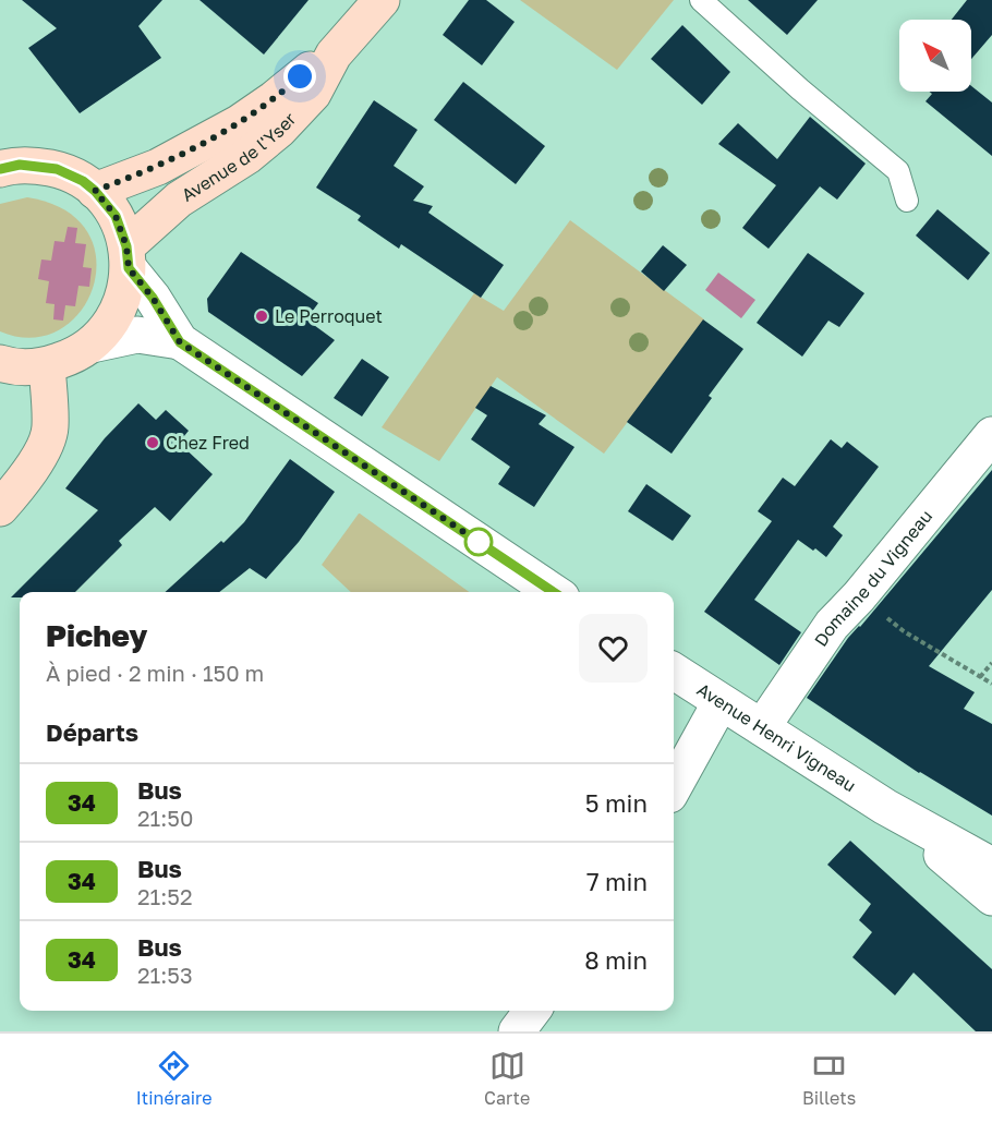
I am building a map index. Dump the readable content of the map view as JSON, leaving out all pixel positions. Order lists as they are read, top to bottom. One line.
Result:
{"streets":{"main road":["Avenue de l'Yser"],"street":["Domaine du Vigneau","Avenue Henri Vigneau"]},"crossings":[["Domaine du Vigneau","Avenue Henri Vigneau"]],"places":["Le Perroquet","Chez Fred"],"lines":["bus line 34"],"north":"top left","page":{"heading":[["Pichey","À pied · 2 min · 150 m"],"Départs"],"list":[{"mark":"34","name":"Bus","note":"21:50","value":"5 min"},{"mark":"34","name":"Bus","note":"21:52","value":"7 min"},{"mark":"34","name":"Bus","note":"21:53","value":"8 min"}],"tabs":["Itinéraire","Carte","Billets"]}}
